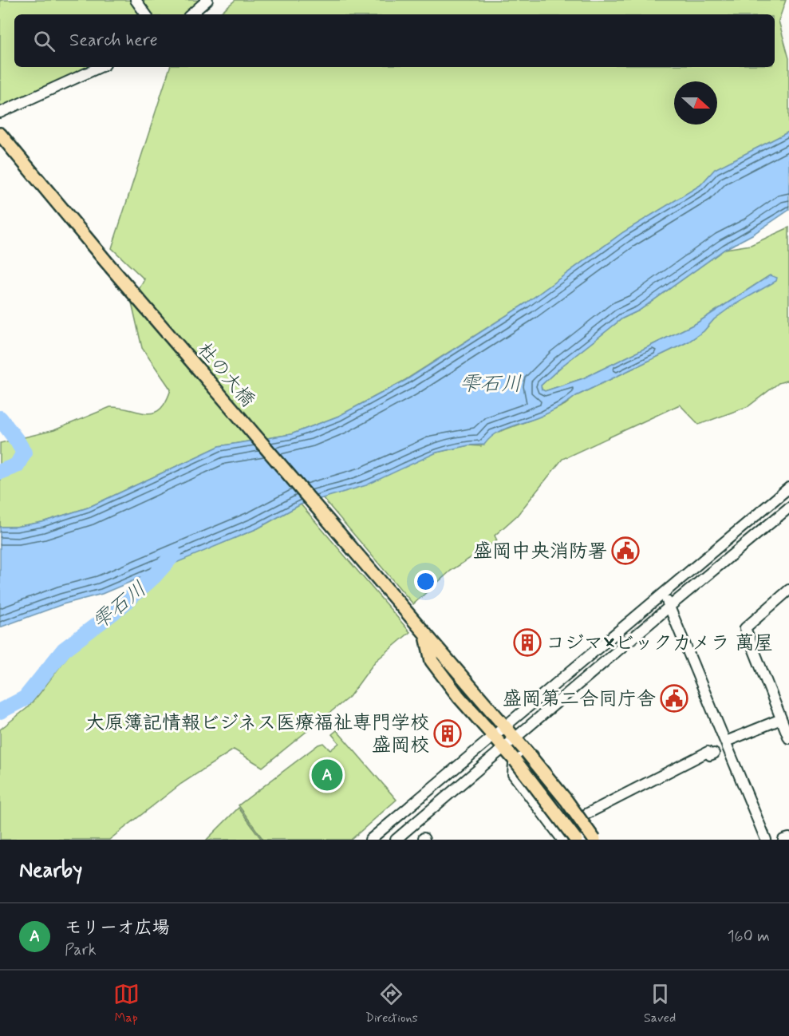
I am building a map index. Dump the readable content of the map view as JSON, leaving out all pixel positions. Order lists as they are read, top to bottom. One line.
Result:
{"streets":{"main road":["杜の大橋"]},"water":["雫石川"],"places":{"public building":["盛岡中央消防署","盛岡第二合同庁舎"],"building":["コジマ×ビックカメラ 萬屋","大原簿記情報ビジネス医療福祉専門学校 盛岡校"]},"north":"right","page":{"search":"Search here","pins":"A","heading":"Nearby","list":[{"mark":"A","name":"モリーオ広場","note":"Park","value":"160 m"}],"nav":["Map","Directions","Saved"]}}
